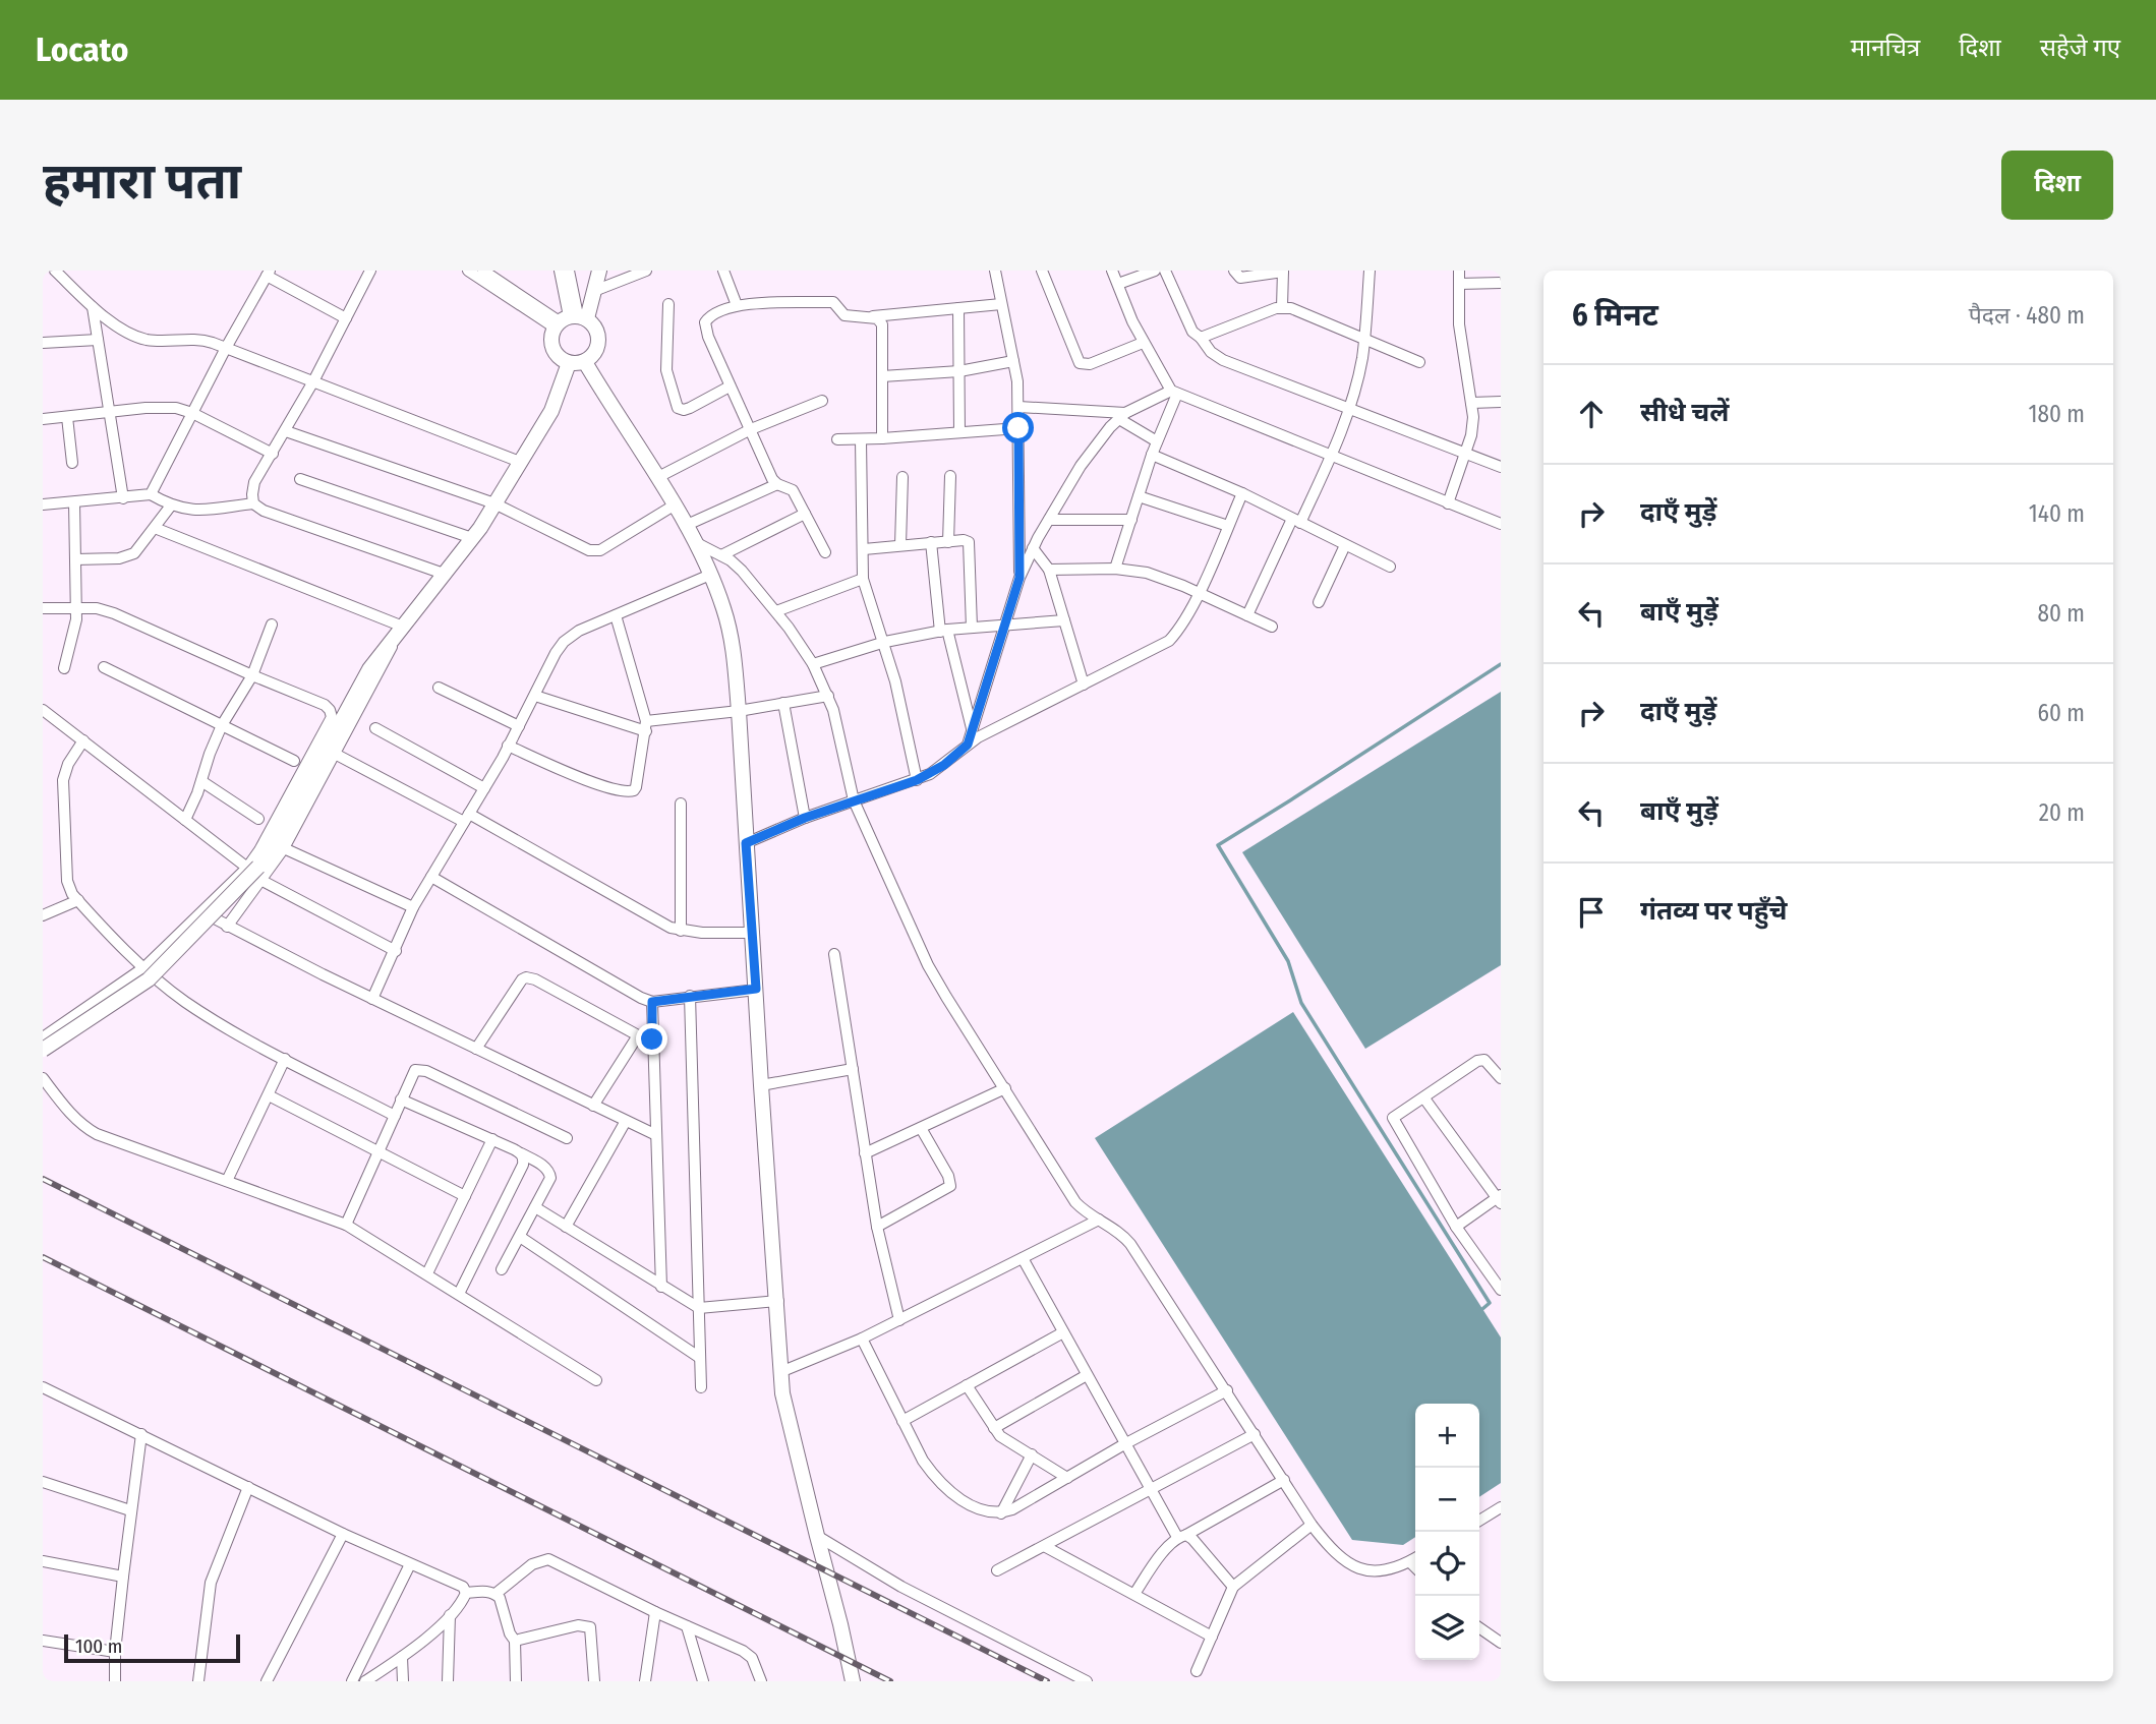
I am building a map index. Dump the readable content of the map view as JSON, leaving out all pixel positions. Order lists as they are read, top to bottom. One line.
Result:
{"scale_bar":"100 m","page":{"header":"Locato","nav":["मानचित्र","दिशा","सहेजे गए"],"buttons":"दिशा","title":"हमारा पता","heading":["6 मिनट","पैदल · 480 m"],"list":[["सीधे चलें","180 m"],["दाएँ मुड़ें","140 m"],["बाएँ मुड़ें","80 m"],["दाएँ मुड़ें","60 m"],["बाएँ मुड़ें","20 m"],"गंतव्य पर पहुँचे"],"map_buttons":["+","−"],"scale":"100 m"}}
